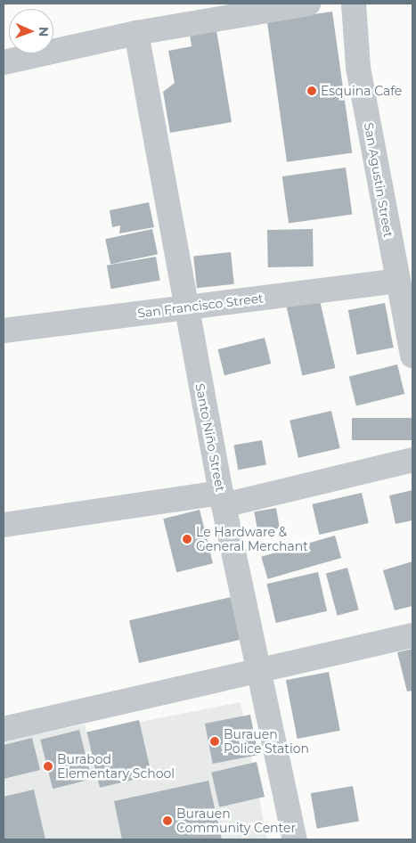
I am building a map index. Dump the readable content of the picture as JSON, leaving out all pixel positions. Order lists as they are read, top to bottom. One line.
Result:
{"streets":{"street":["San Agustin Street","San Francisco Street","Santo Niño Street"]},"crossings":[["San Agustin Street","San Francisco Street"],["San Francisco Street","Santo Niño Street"]],"places":["Esquina Cafe","Le Hardware & General Merchant","Burauen Police Station","Burabod Elementary School","Burauen Community Center"],"north":"right"}
